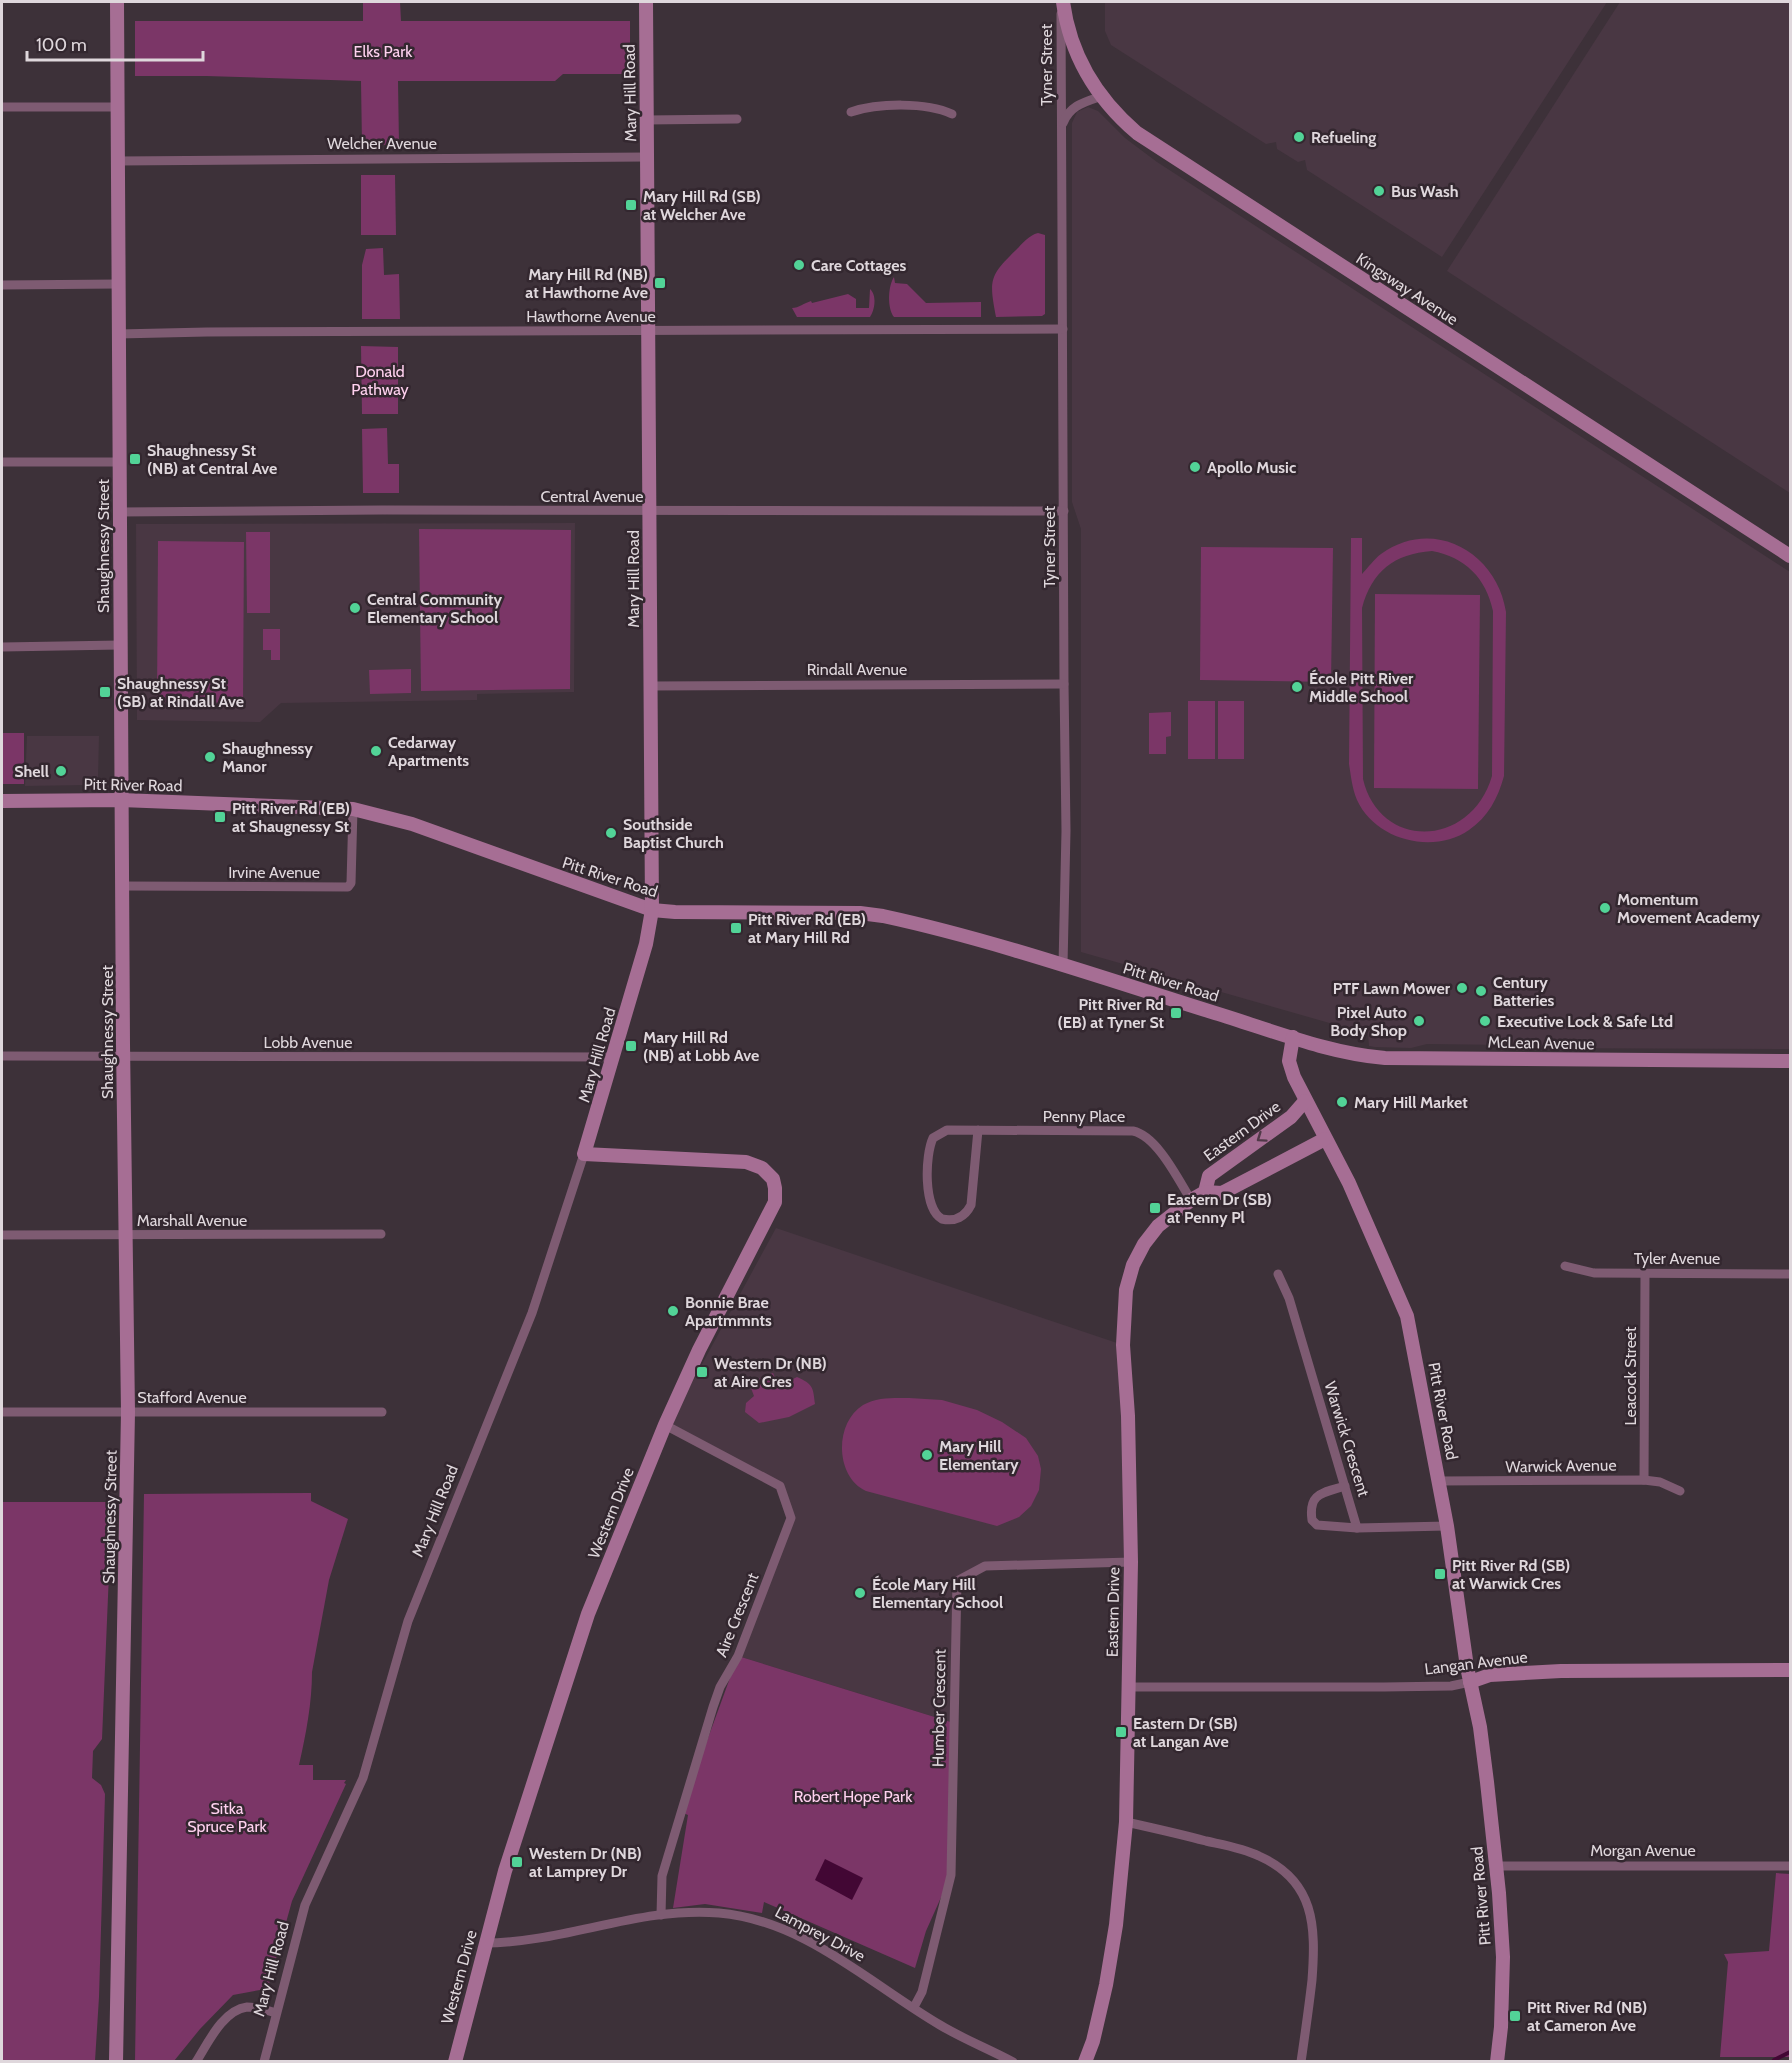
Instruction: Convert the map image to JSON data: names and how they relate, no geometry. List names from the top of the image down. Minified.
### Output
{"streets":{"main road":["Mary Hill Road","Kingsway Avenue","Shaughnessy Street","Pitt River Road","McLean Avenue","Eastern Drive","Western Drive","Langan Avenue"],"street":["Tyner Street","Welcher Avenue","Hawthorne Avenue","Central Avenue","Rindall Avenue","Irvine Avenue","Lobb Avenue","Penny Place","Marshall Avenue","Tyler Avenue","Leacock Street","Stafford Avenue","Warwick Crescent","Warwick Avenue","Aire Crescent","Humber Crescent","Morgan Avenue","Lamprey Drive"]},"crossings":[["Tyner Street","Kingsway Avenue"],["Tyner Street","Hawthorne Avenue"],["Tyner Street","Central Avenue"],["Tyner Street","Rindall Avenue"],["Tyner Street","Pitt River Road"],["Mary Hill Road","Welcher Avenue"],["Mary Hill Road","Hawthorne Avenue"],["Mary Hill Road","Central Avenue"],["Mary Hill Road","Rindall Avenue"],["Mary Hill Road","Pitt River Road"],["Mary Hill Road","Lobb Avenue"],["Mary Hill Road","Western Drive"],["Welcher Avenue","Shaughnessy Street"],["Hawthorne Avenue","Shaughnessy Street"],["Central Avenue","Shaughnessy Street"],["Shaughnessy Street","Pitt River Road"],["Shaughnessy Street","Irvine Avenue"],["Shaughnessy Street","Lobb Avenue"],["Shaughnessy Street","Marshall Avenue"],["Shaughnessy Street","Stafford Avenue"],["Pitt River Road","Irvine Avenue"],["Pitt River Road","McLean Avenue"],["Pitt River Road","Eastern Drive"],["Pitt River Road","Warwick Avenue"],["Pitt River Road","Langan Avenue"],["Pitt River Road","Morgan Avenue"],["Penny Place","Eastern Drive"],["Eastern Drive","Langan Avenue"],["Eastern Drive","Humber Crescent"],["Tyler Avenue","Leacock Street"],["Leacock Street","Warwick Avenue"],["Western Drive","Aire Crescent"],["Western Drive","Lamprey Drive"],["Aire Crescent","Lamprey Drive"],["Humber Crescent","Lamprey Drive"]],"parks":["Elks Park","Donald Pathway","Robert Hope Park","Sitka Spruce Park"],"places":{"other":["Refueling","Bus Wash","Care Cottages","Apollo Music","Central Community Elementary School","École Pitt River Middle School","Cedarway Apartments","Shaughnessy Manor","Shell","Southside Baptist Church","Momentum Movement Academy","PTF Lawn Mower","Century Batteries","Pixel Auto Body Shop","Executive Lock & Safe Ltd","Mary Hill Market","Bonnie Brae Apartmmnts","Mary Hill Elementary","École Mary Hill Elementary School"],"transit":["Mary Hill Rd (SB) at Welcher Ave","Mary Hill Rd (NB) at Hawthorne Ave","Shaughnessy St (NB) at Central Ave","Shaughnessy St (SB) at Rindall Ave","Pitt River Rd (EB) at Shaugnessy St","Pitt River Rd (EB) at Mary Hill Rd","Pitt River Rd (EB) at Tyner St","Mary Hill Rd (NB) at Lobb Ave","Eastern Dr (SB) at Penny Pl","Western Dr (NB) at Aire Cres","Pitt River Rd (SB) at Warwick Cres","Eastern Dr (SB) at Langan Ave","Western Dr (NB) at Lamprey Dr","Pitt River Rd (NB) at Cameron Ave"]},"scale_bar":"100 m"}
